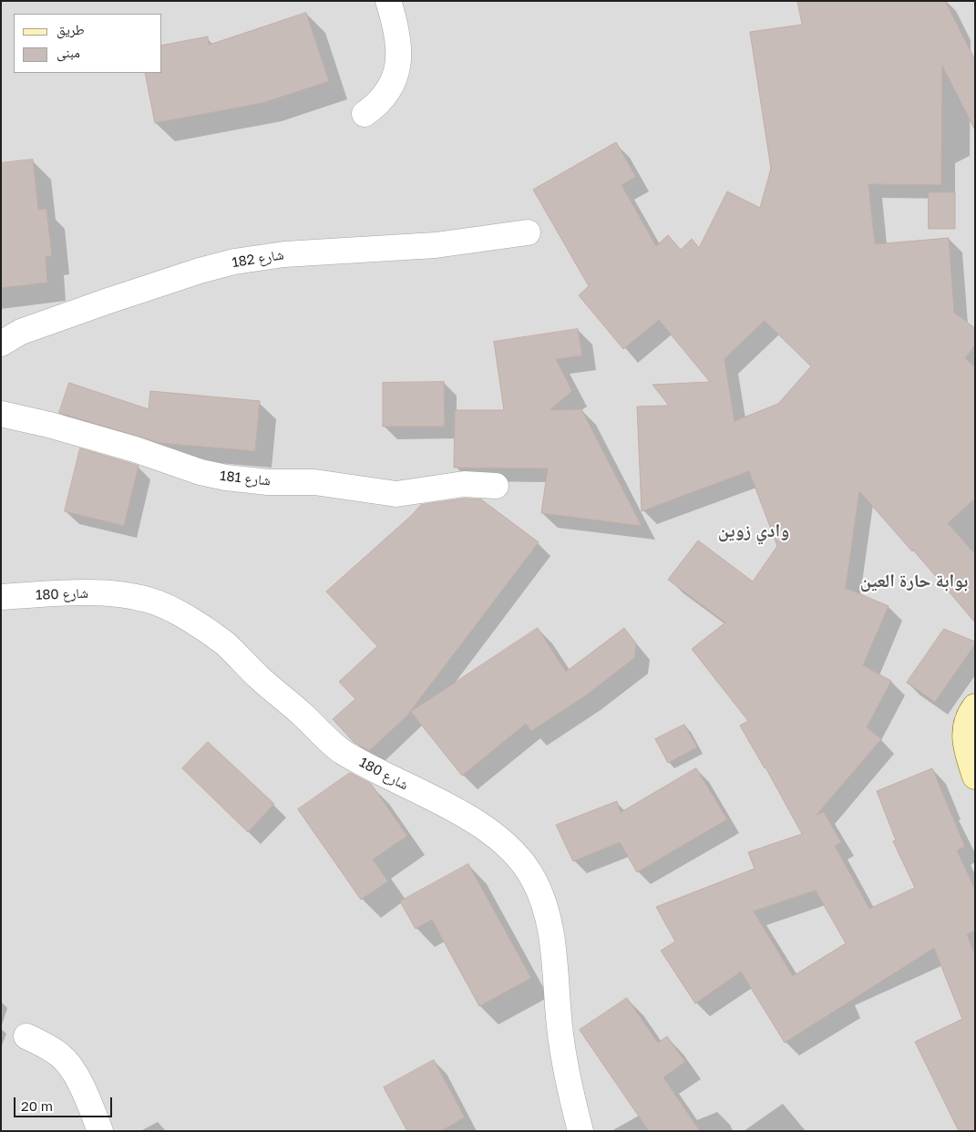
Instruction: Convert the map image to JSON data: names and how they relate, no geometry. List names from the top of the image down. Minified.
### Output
{"streets":{"street":["شارع 182","شارع 181","شارع 180"]},"districts":["وادي زوين","بوابة حارة العين"],"legend":["طريق","مبنى"],"scale_bar":"20 m"}
